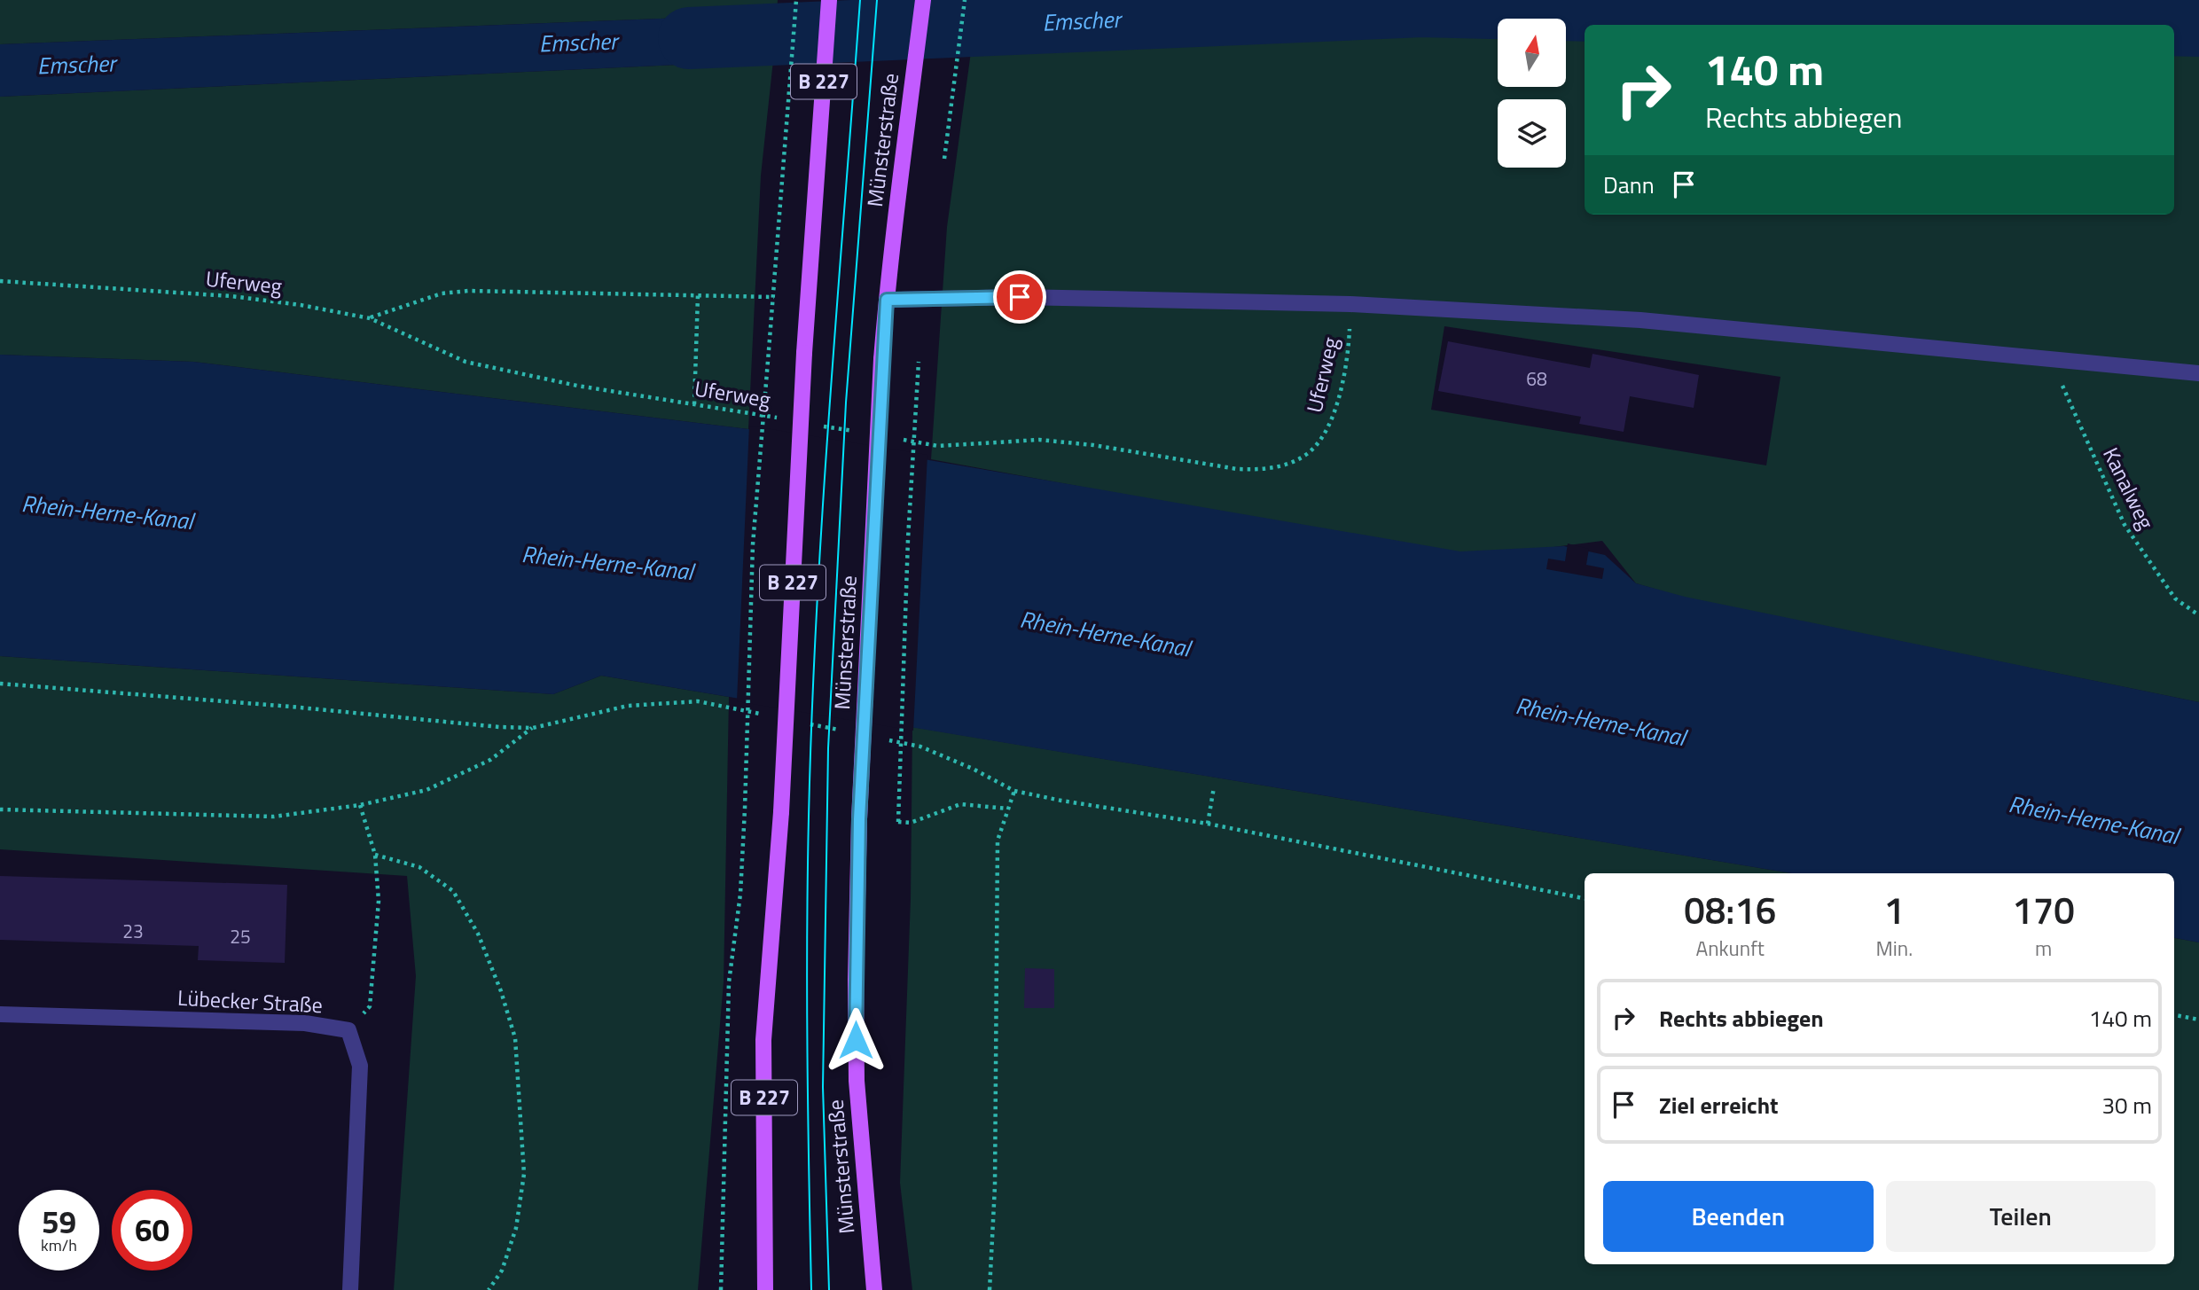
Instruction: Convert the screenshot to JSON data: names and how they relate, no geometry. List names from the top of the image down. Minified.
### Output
{"streets":{"main road":["B 227","Münsterstraße"],"street":["Lübecker Straße"],"path":["Uferweg","Kanalweg"]},"water":["Emscher","Rhein-Herne-Kanal"],"house_numbers":["68","23","25"],"north":"top","page":{"turn":["140 m","Rechts abbiegen"],"then":"Dann","eta":["08:16","Ankunft","1","Min.","170","m"],"list":[{"name":"Rechts abbiegen","value":"140 m"},{"name":"Ziel erreicht","value":"30 m"}],"buttons":["Beenden","Teilen"],"speed":"59 km/h","limit":"60"}}
